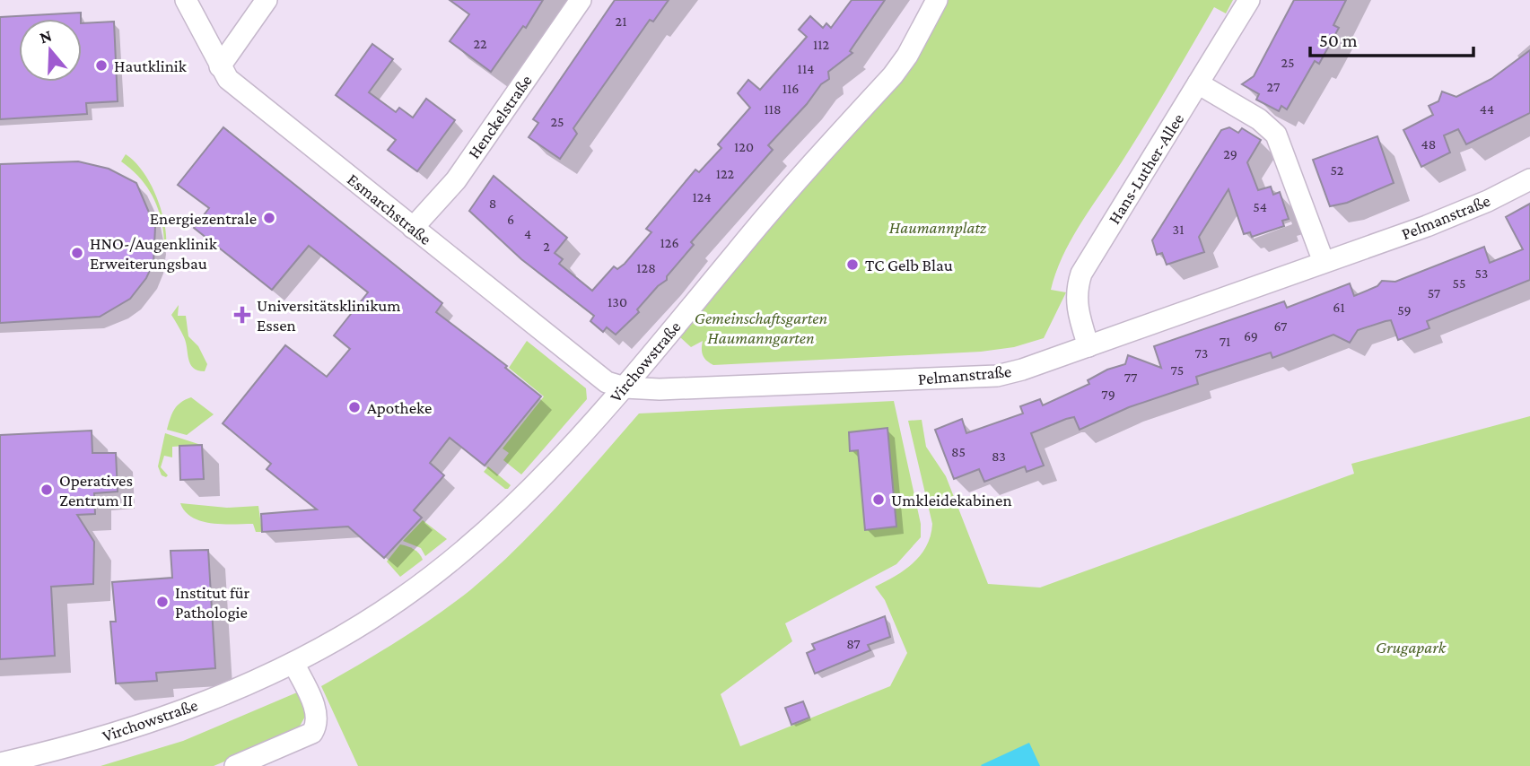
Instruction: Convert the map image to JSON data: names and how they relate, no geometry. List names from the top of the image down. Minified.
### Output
{"streets":{"street":["Henckelstraße","Hans-Luther-Allee","Esmarchstraße","Pelmanstraße","Virchowstraße"]},"crossings":[["Henckelstraße","Esmarchstraße"],["Hans-Luther-Allee","Pelmanstraße"],["Esmarchstraße","Pelmanstraße"],["Esmarchstraße","Virchowstraße"],["Pelmanstraße","Virchowstraße"]],"parks":["Haumannplatz","Gemeinschaftsgarten Haumanngarten","Grugapark"],"places":{"other":["Hautklinik","Energiezentrale","HNO-/Augenklinik Erweiterungsbau","TC Gelb Blau","Apotheke","Operatives Zentrum II","Umkleidekabinen","Institut für Pathologie"],"health":["Universitätsklinikum Essen"]},"house_numbers":["21","22","112","25","114","27","116","118","44","25","48","120","29","52","122","124","8","54","6","31","4","126","2","128","53","55","57","130","61","59","67","69","71","73","75","77","79","85","83","87"],"scale_bar":"50 m","north":"top"}
